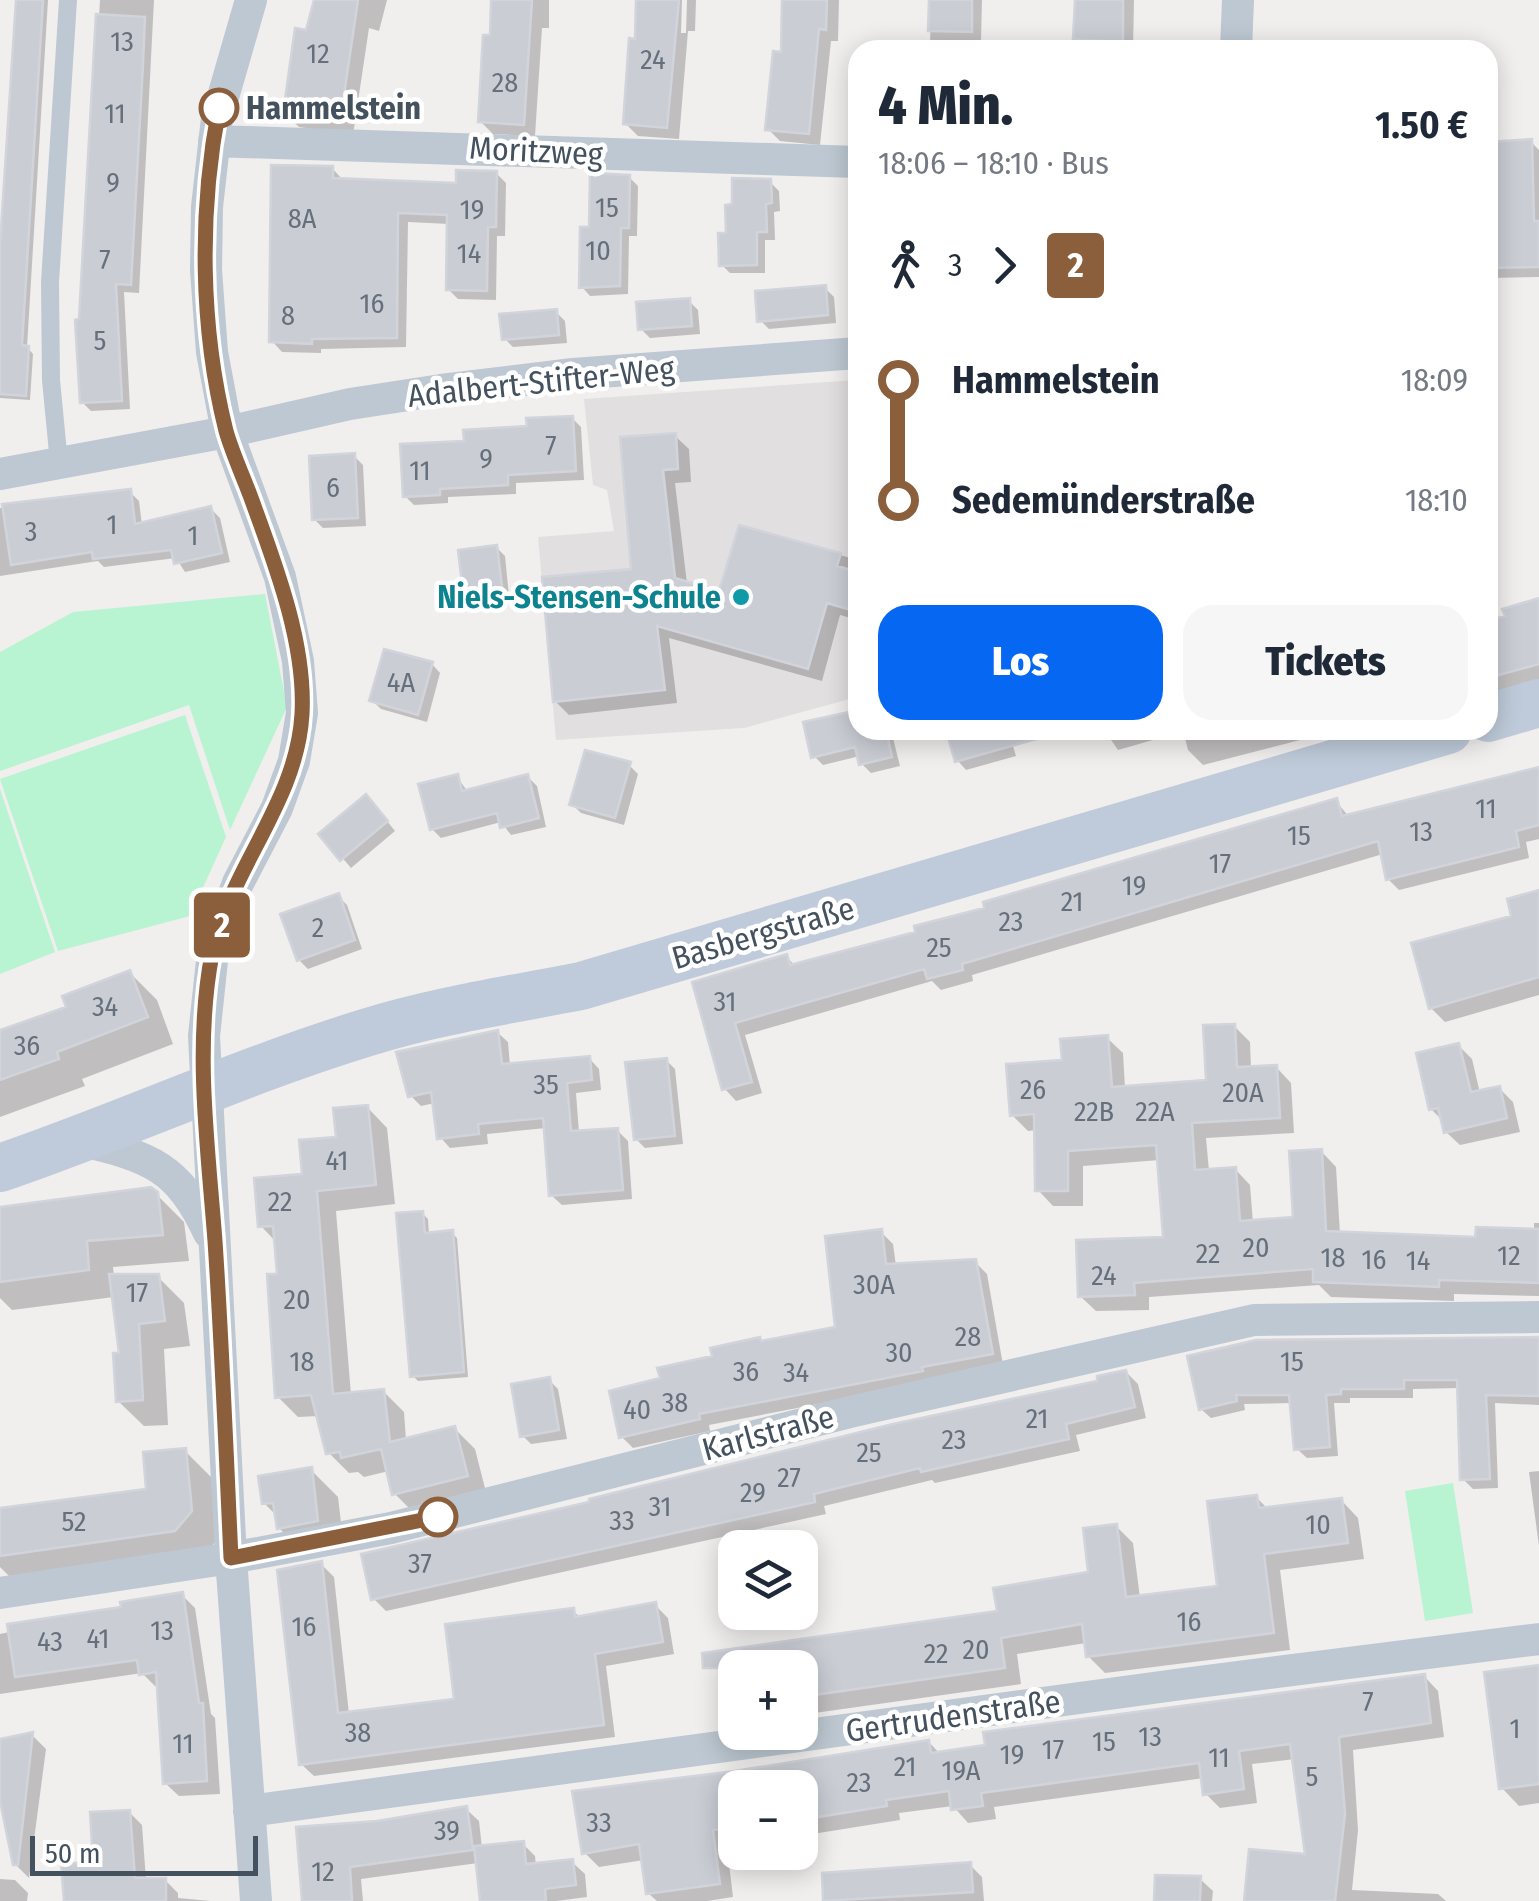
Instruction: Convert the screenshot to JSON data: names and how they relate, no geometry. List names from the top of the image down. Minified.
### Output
{"streets":{"main road":["Basbergstraße"],"street":["Moritzweg","Adalbert-Stifter-Weg","Karlstraße","Gertrudenstraße"]},"places":["Hammelstein","Niels-Stensen-Schule"],"lines":["bus line 2"],"house_numbers":["13","12","24","28","11","9","15","19","8A","10","14","7","16","8","5","7","9","11","6","1","3","1","4A","11","13","15","17","19","21","23","2","25","31","34","36","35","26","20A","22B","22A","41","22","20","22","12","18","16","14","24","30A","17","20","28","30","18","15","36","34","38","40","21","23","25","27","29","31","33","52","10","37","16","16","13","41","43","20","22","7","1","38","13","15","11","17","19","11","21","19A","5","23","33","39","12"],"scale_bar":"50 m","page":{"on_map":"2","heading":["4 Min.","18:06 – 18:10 · Bus","1.50 €"],"legs":["3","2"],"list":[{"name":"Hammelstein","value":"18:09"},{"name":"Sedemünderstraße","value":"18:10"}],"buttons":["Los","Tickets"],"map_buttons":["+","−"],"scale":"50 m"}}
